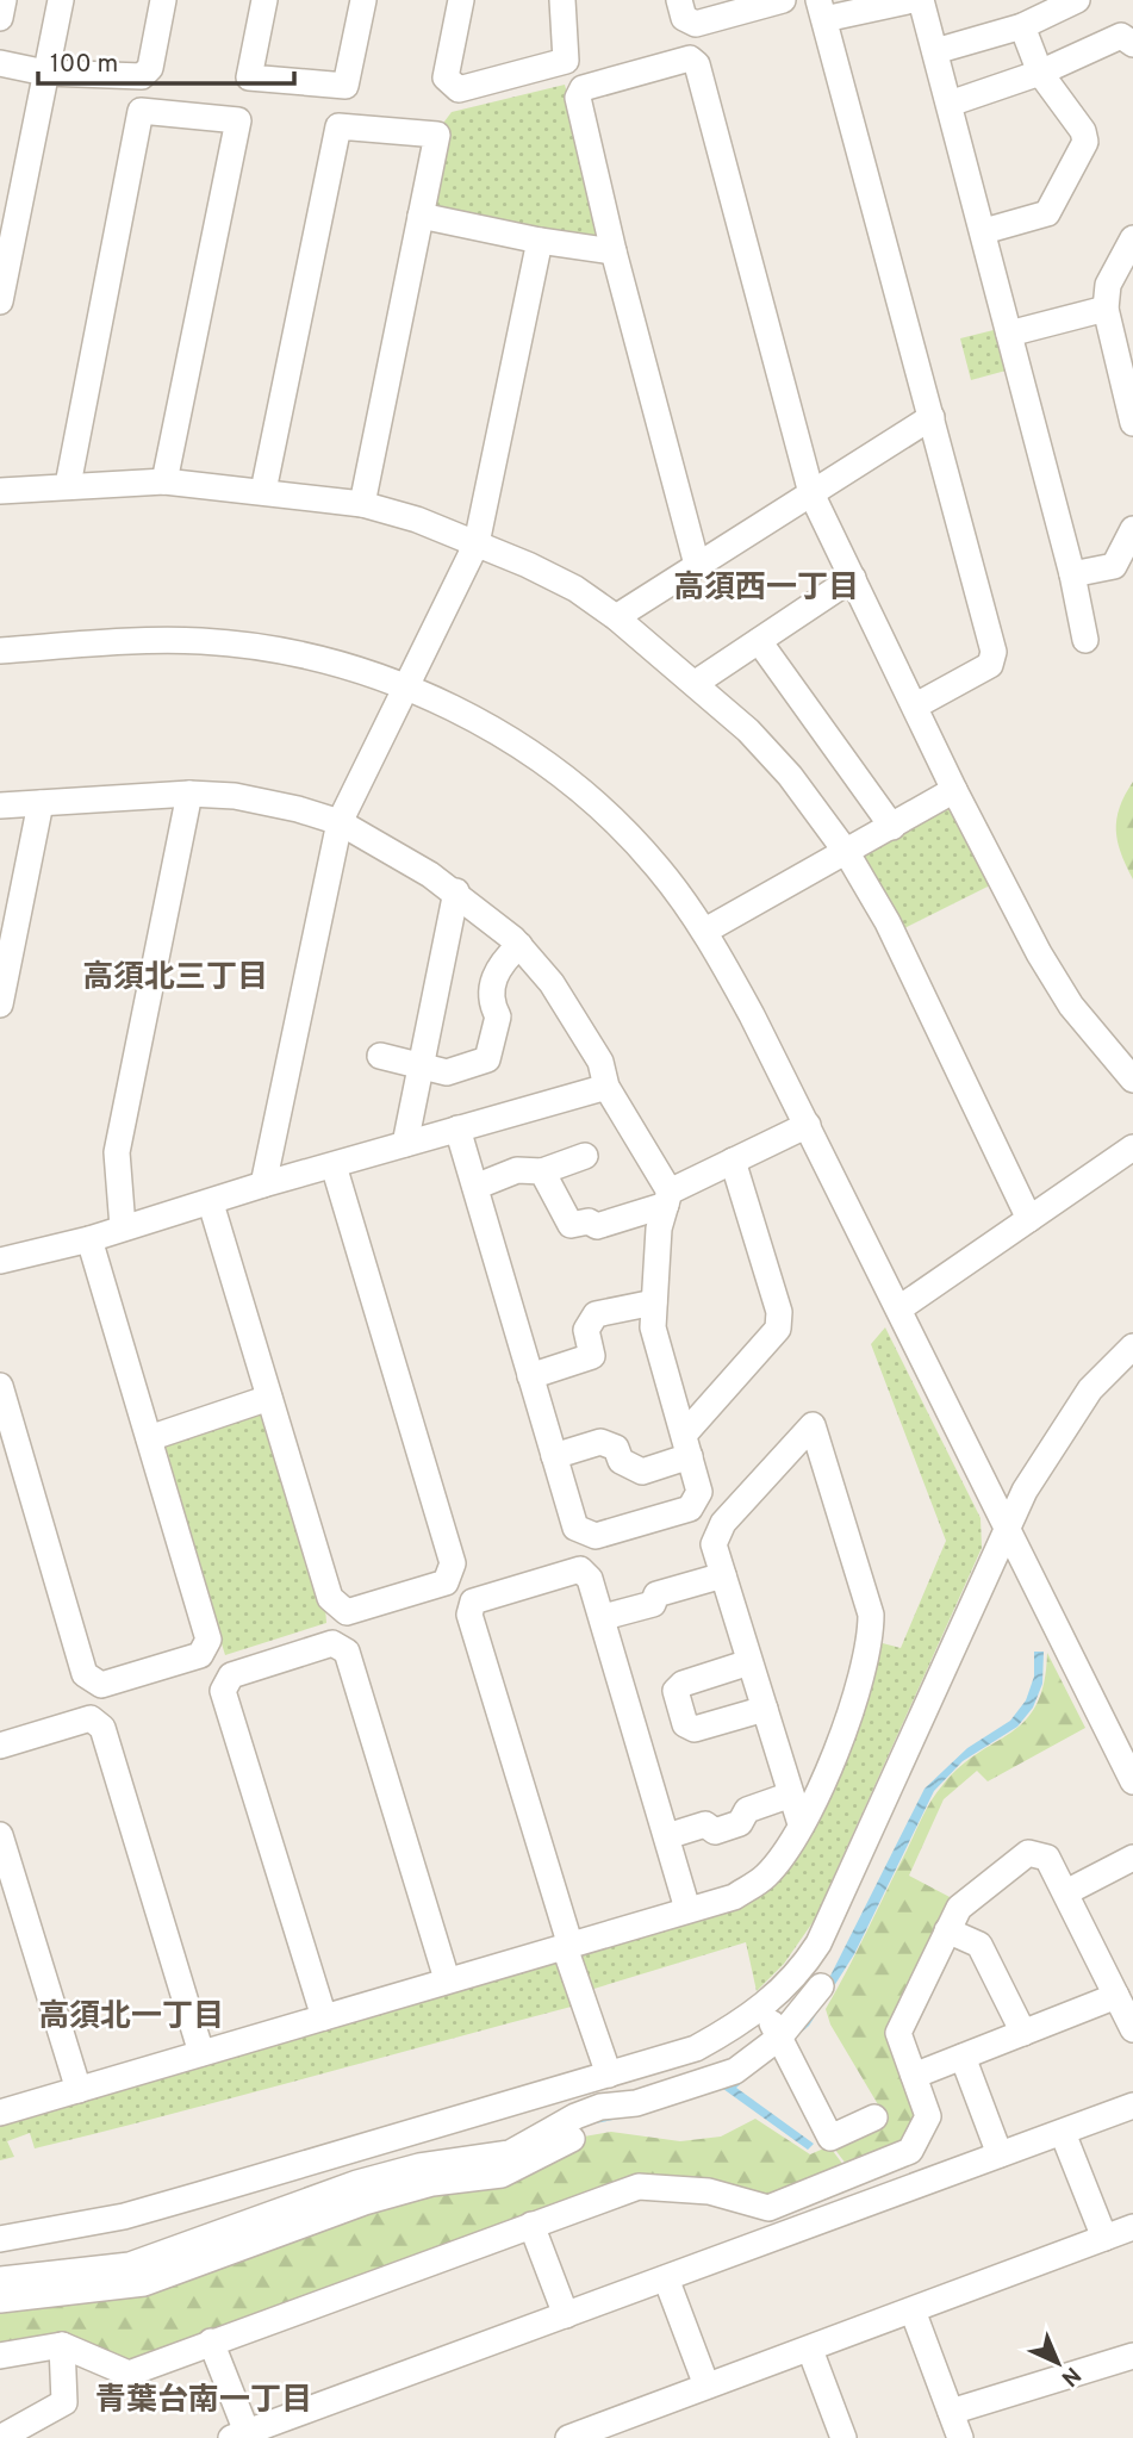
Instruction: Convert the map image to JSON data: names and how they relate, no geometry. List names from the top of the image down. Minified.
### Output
{"districts":["高須西一丁目","高須北三丁目","高須北一丁目","青葉台南一丁目"],"scale_bar":"100 m","north":"bottom right"}
